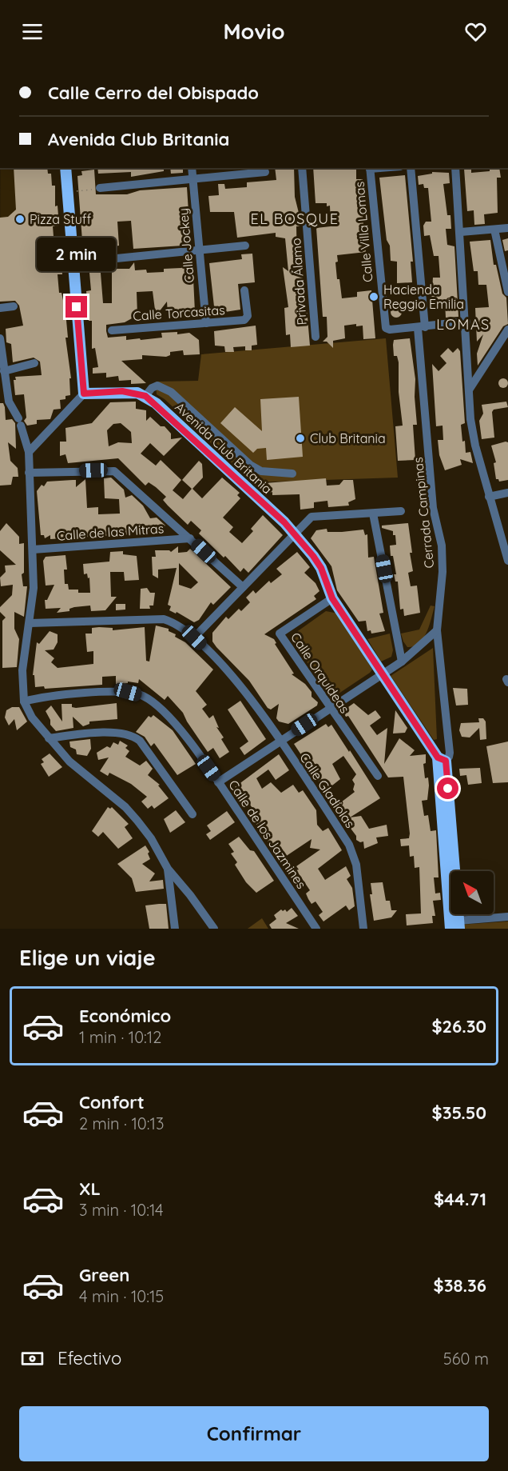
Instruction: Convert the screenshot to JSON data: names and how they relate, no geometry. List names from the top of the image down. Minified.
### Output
{"streets":{"main road":["Avenida Club Britania"],"street":["Calle Villa Lomas","Calle Jockey","Privada Álamo","Calle Torcasitas","Cerrada Campinas","Calle de las Mitras","Calle Orquídeas","Calle Gladiolas","Calle de los Jazmines"]},"crossings":[["Calle Villa Lomas","Cerrada Campinas"],["Calle Jockey","Calle Torcasitas"],["Avenida Club Britania","Cerrada Campinas"],["Avenida Club Britania","Calle Orquídeas"]],"districts":["EL BOSQUE","LOMAS"],"places":["Pizza Stuff","Hacienda Reggio Emilia","Club Britania"],"north":"top left","page":{"header":"Movio","banner":["Calle Cerro del Obispado","Avenida Club Britania"],"bubble":"2 min","heading":"Elige un viaje","list":[{"name":"Económico","note":"1 min · 10:12","value":"$26.30"},{"name":"Confort","note":"2 min · 10:13","value":"$35.50"},{"name":"XL","note":"3 min · 10:14","value":"$44.71"},{"name":"Green","note":"4 min · 10:15","value":"$38.36"}],"pay":["Efectivo","560 m"],"buttons":"Confirmar"}}
